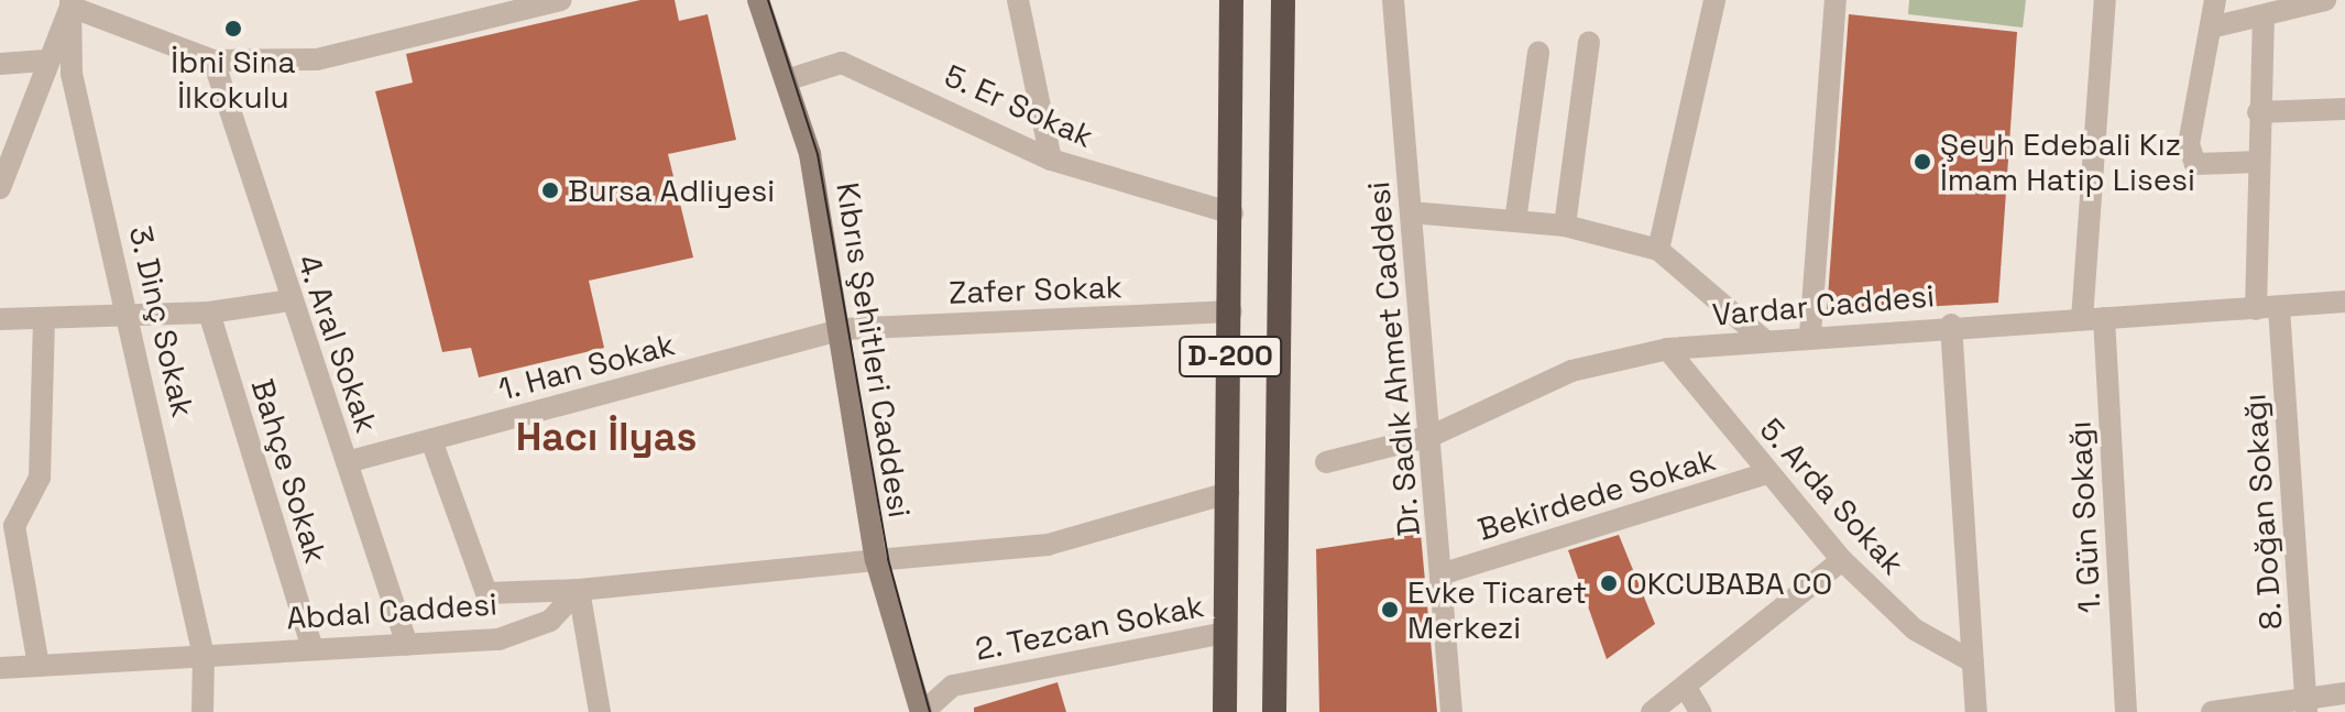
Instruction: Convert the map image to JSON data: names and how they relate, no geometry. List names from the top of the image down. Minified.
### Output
{"streets":{"highway":["D-200"],"main road":["Kıbrıs Şehitleri Caddesi"],"street":["5. Er Sokak","Zafer Sokak","Vardar Caddesi","3. Dinç Sokak","4. Aral Sokak","Dr. Sadık Ahmet Caddesi","1. Han Sokak","Bahçe Sokak","Bekirdede Sokak","5. Arda Sokak","8. Doğan Sokağı","1. Gün Sokağı","Abdal Caddesi","2. Tezcan Sokak"]},"crossings":[["5. Er Sokak","Kıbrıs Şehitleri Caddesi"],["5. Er Sokak","D-200"],["Zafer Sokak","Kıbrıs Şehitleri Caddesi"],["Zafer Sokak","D-200"],["Zafer Sokak","1. Han Sokak"],["Vardar Caddesi","Dr. Sadık Ahmet Caddesi"],["Vardar Caddesi","5. Arda Sokak"],["Vardar Caddesi","8. Doğan Sokağı"],["Vardar Caddesi","1. Gün Sokağı"],["3. Dinç Sokak","Abdal Caddesi"],["4. Aral Sokak","1. Han Sokak"],["4. Aral Sokak","Abdal Caddesi"],["Kıbrıs Şehitleri Caddesi","1. Han Sokak"],["Kıbrıs Şehitleri Caddesi","2. Tezcan Sokak"],["D-200","2. Tezcan Sokak"],["Dr. Sadık Ahmet Caddesi","Bekirdede Sokak"],["Bahçe Sokak","Abdal Caddesi"],["Bekirdede Sokak","5. Arda Sokak"]],"districts":["Hacı İlyas"],"places":["İbni Sina İlkokulu","Şeyh Edebali Kız İmam Hatip Lisesi","Bursa Adliyesi","OKCUBABA CO","Evke Ticaret Merkezi"]}
